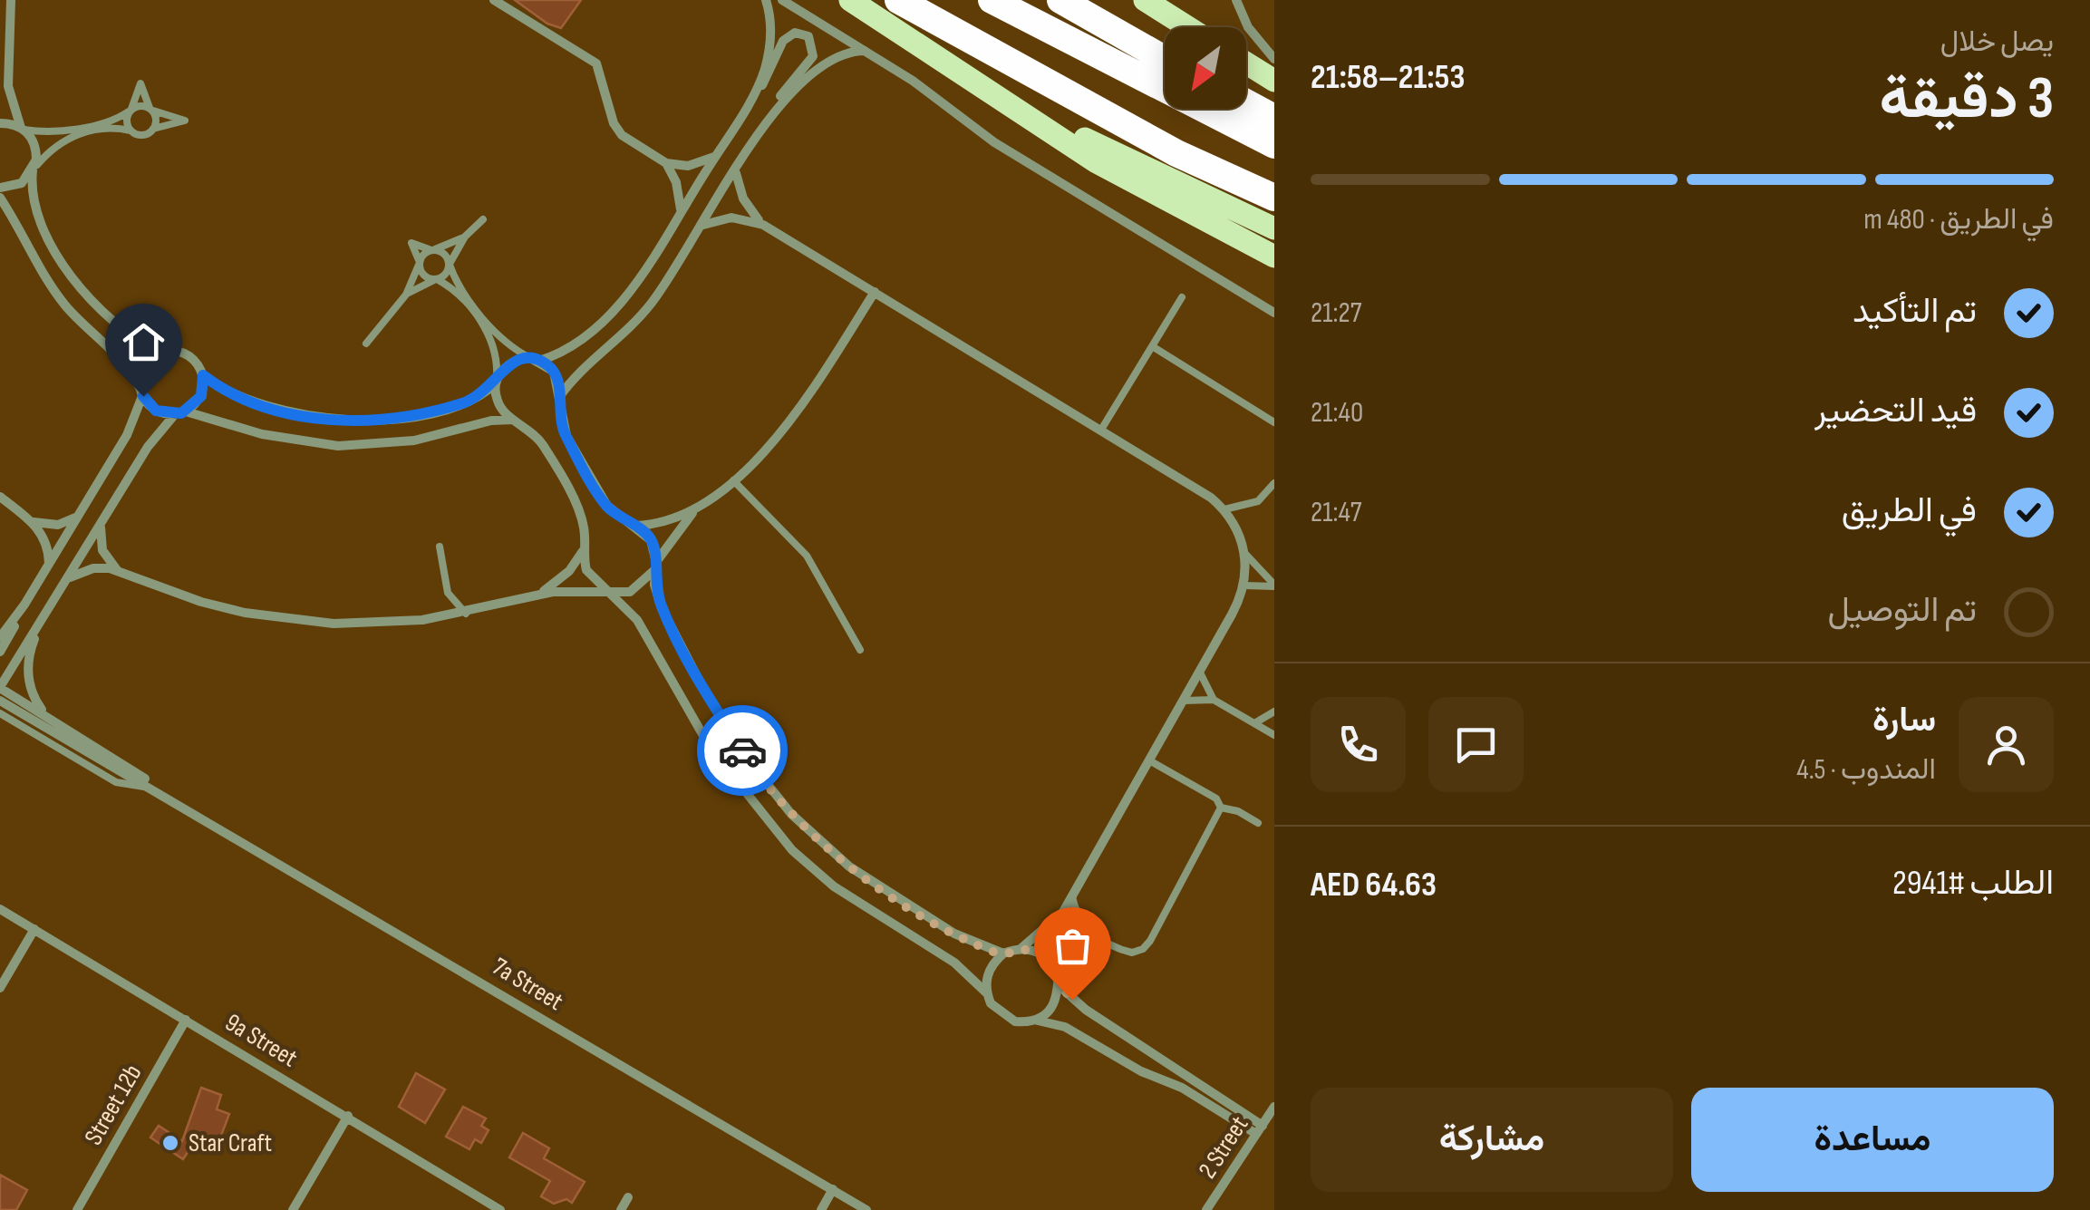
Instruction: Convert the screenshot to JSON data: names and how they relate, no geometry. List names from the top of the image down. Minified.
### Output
{"streets":{"street":["7a Street","9a Street","Street 12b","2 Street"]},"crossings":[["9a Street","Street 12b"]],"places":["Star Craft"],"north":"bottom left","page":{"heading":["3 دقيقة","يصل خلال","21:53–21:58"],"panel":["سارة","المندوب · 4.5","الطلب #2941","AED 64.63"],"bar":"في الطريق · 480 m","list":[["تم التأكيد","21:27"],["قيد التحضير","21:40"],["في الطريق","21:47"],"تم التوصيل"],"buttons":["مساعدة","مشاركة"]}}
